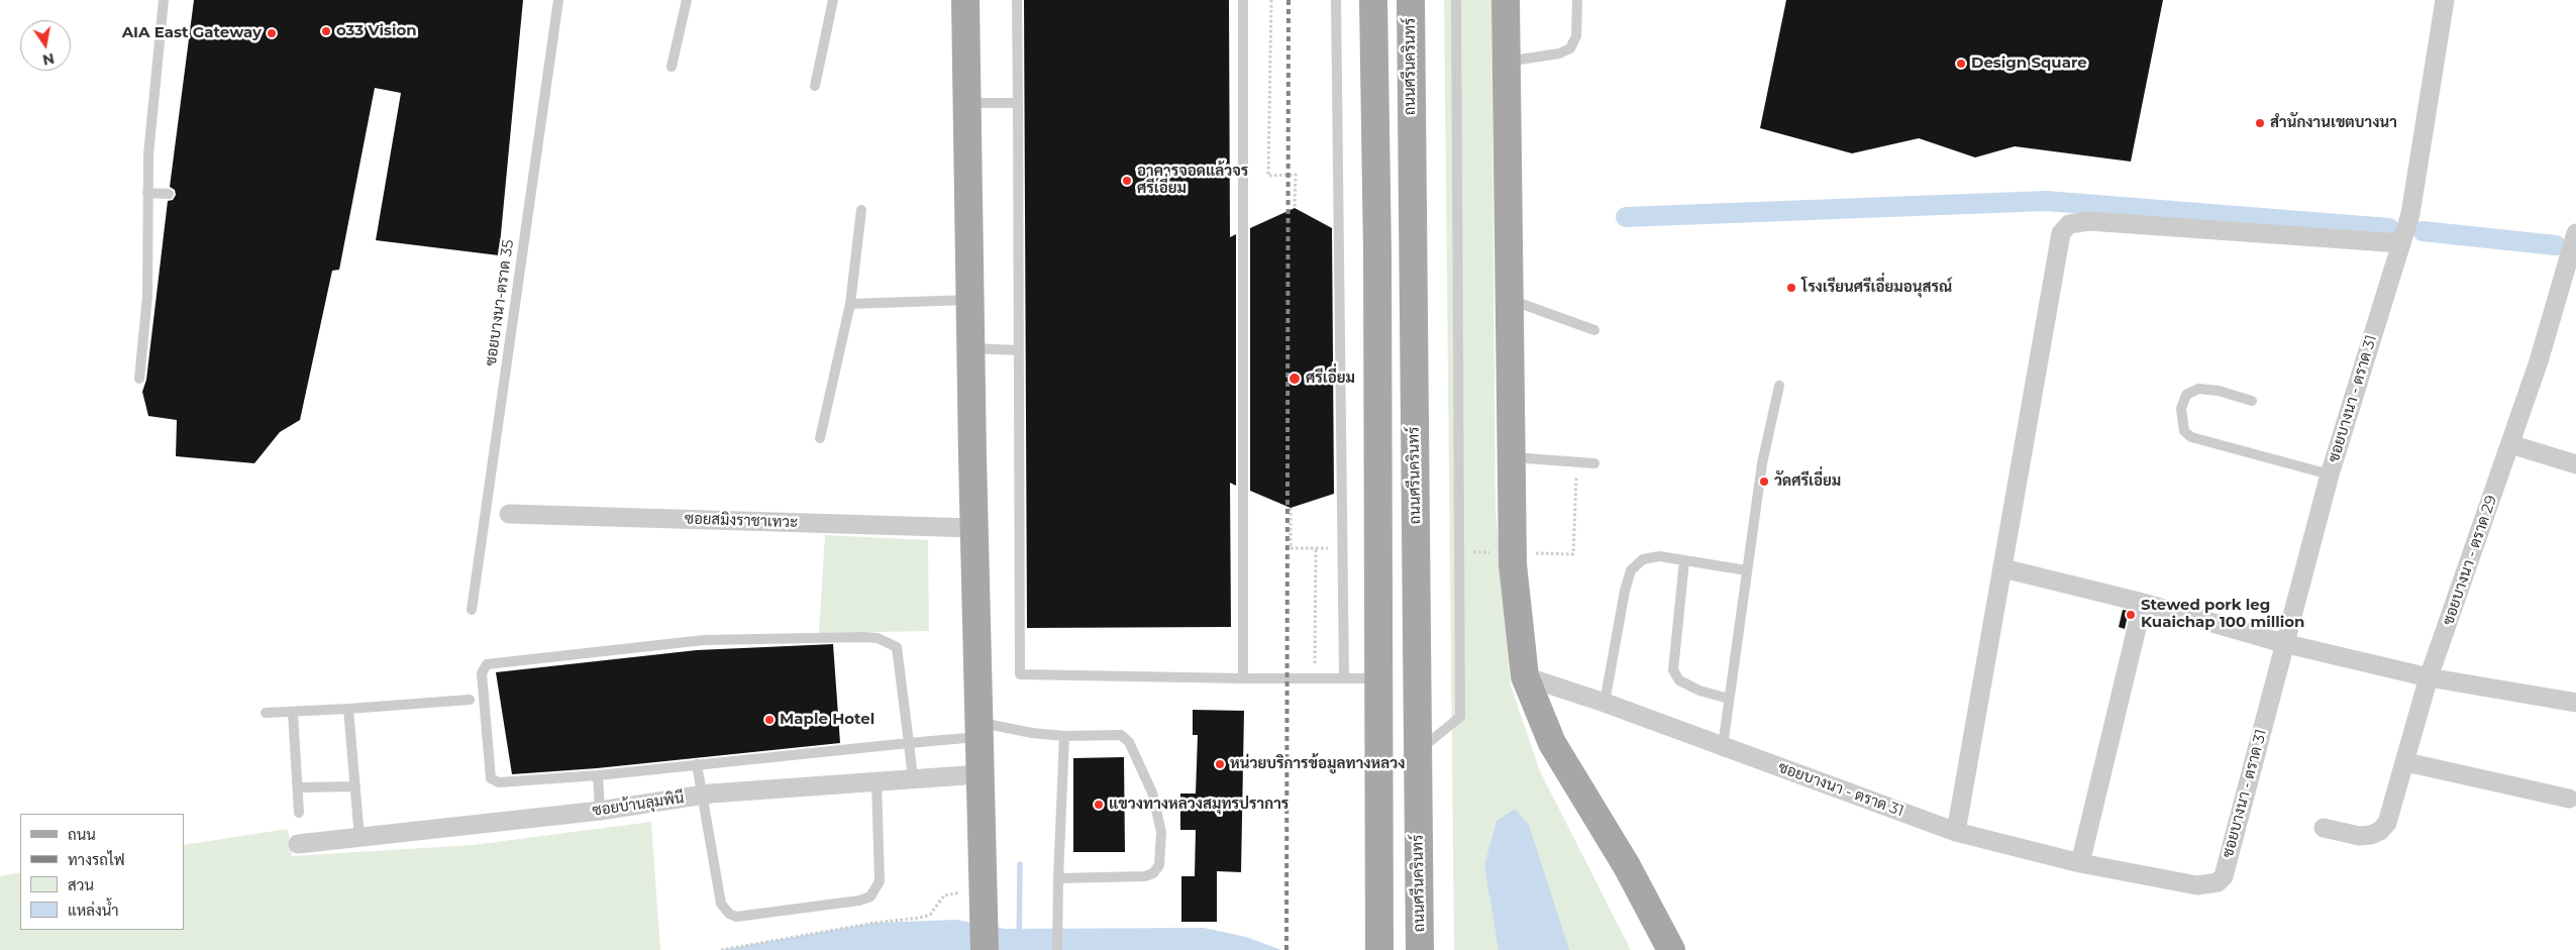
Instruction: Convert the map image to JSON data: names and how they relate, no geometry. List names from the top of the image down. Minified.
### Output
{"streets":{"main road":["ถนนศรีนครินทร์"],"street":["ซอยบางนา - ตราด 31","ซอยสมิงราชาเทวะ","ซอยบางนา - ตราด 29","ซอยบ้านลุมพินี"],"lane":["ซอยบางนา-ตราด 35"]},"places":["o33 Vision","AIA East Gateway","Design Square","สำนักงานเขตบางนา","อาคารจอดแล้วจร ศรีเอี่ยม","โรงเรียนศรีเอี่ยมอนุสรณ์","ศรีเอี่ยม","วัดศรีเอี่ยม","Stewed pork leg Kuaichap 100 million","Maple Hotel","หน่วยบริการข้อมูลทางหลวง","แขวงทางหลวงสมุทรปราการ"],"legend":["ถนน","ทางรถไฟ","สวน","แหล่งน้ำ"],"north":"bottom"}
